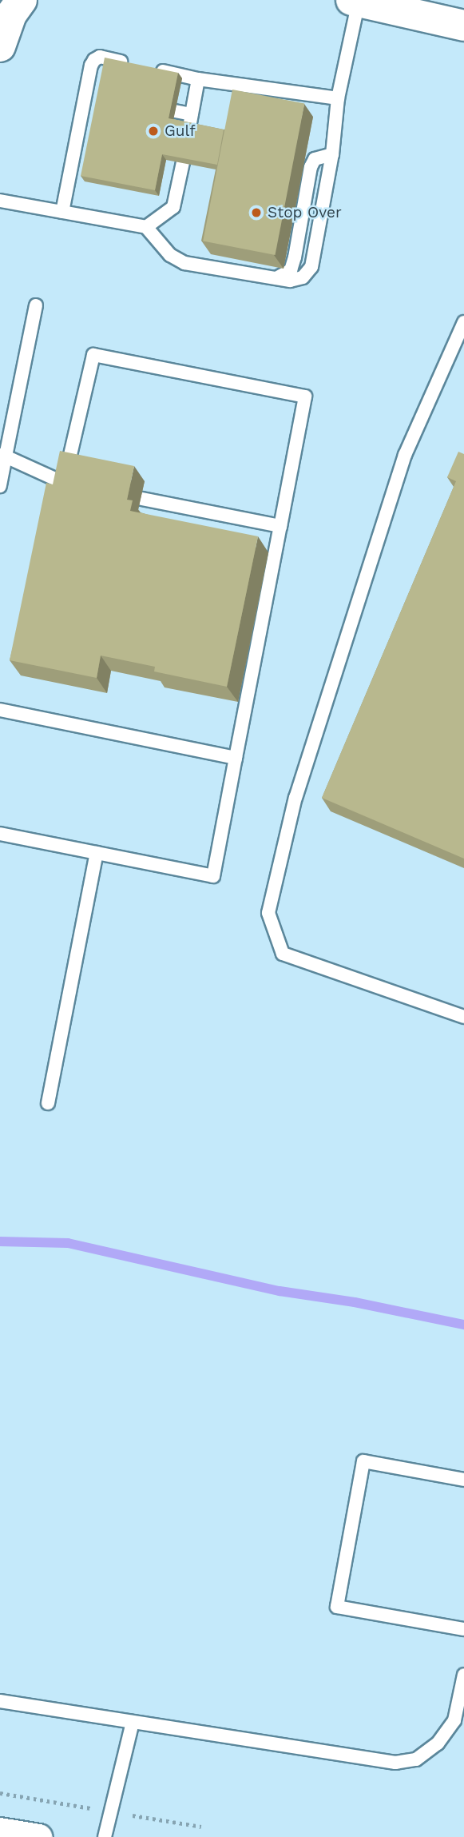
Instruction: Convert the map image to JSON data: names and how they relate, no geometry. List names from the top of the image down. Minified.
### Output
{"places":["Gulf","Stop Over"]}
